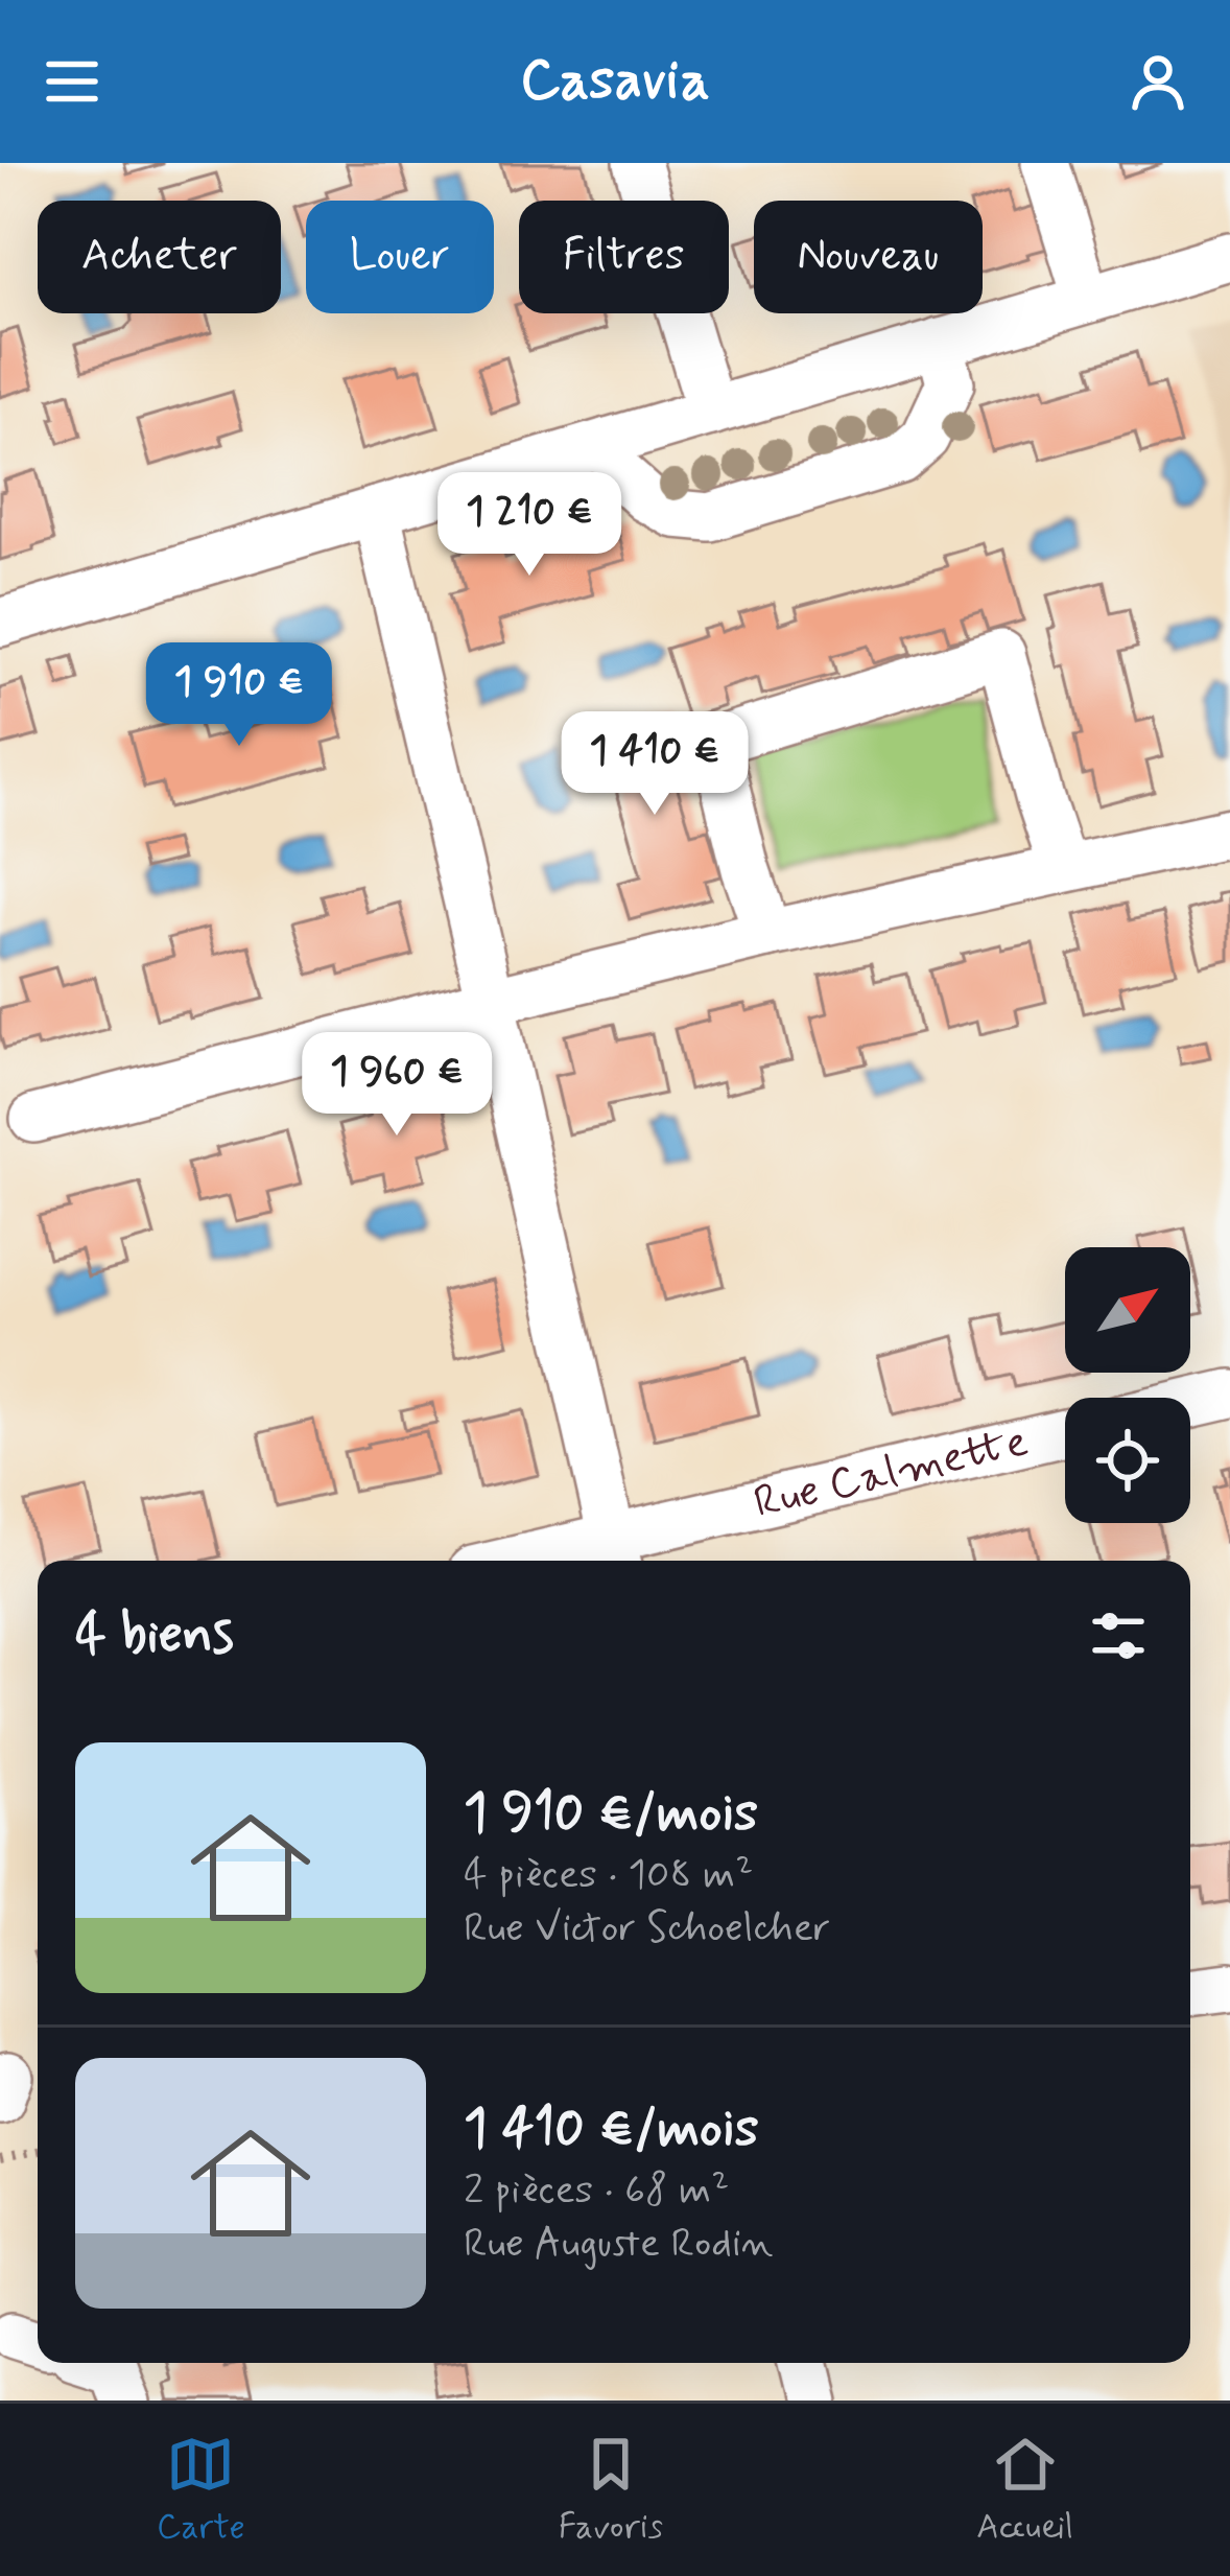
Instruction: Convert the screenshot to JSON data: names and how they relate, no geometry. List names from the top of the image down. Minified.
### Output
{"streets":{"street":["Rue Calmette"]},"north":"top right","page":{"header":"Casavia","chip":["Acheter","Louer","Filtres","Nouveau"],"price":["1 210 €","1 910 €","1 410 €","1 960 €"],"heading":"4 biens","list":[{"name":"1 910 €/mois","note":"4 pièces · 108 m² · Rue Victor Schoelcher"},{"name":"1 410 €/mois","note":"2 pièces · 68 m² · Rue Auguste Rodin"}],"tabs":["Carte","Favoris","Accueil"]}}
